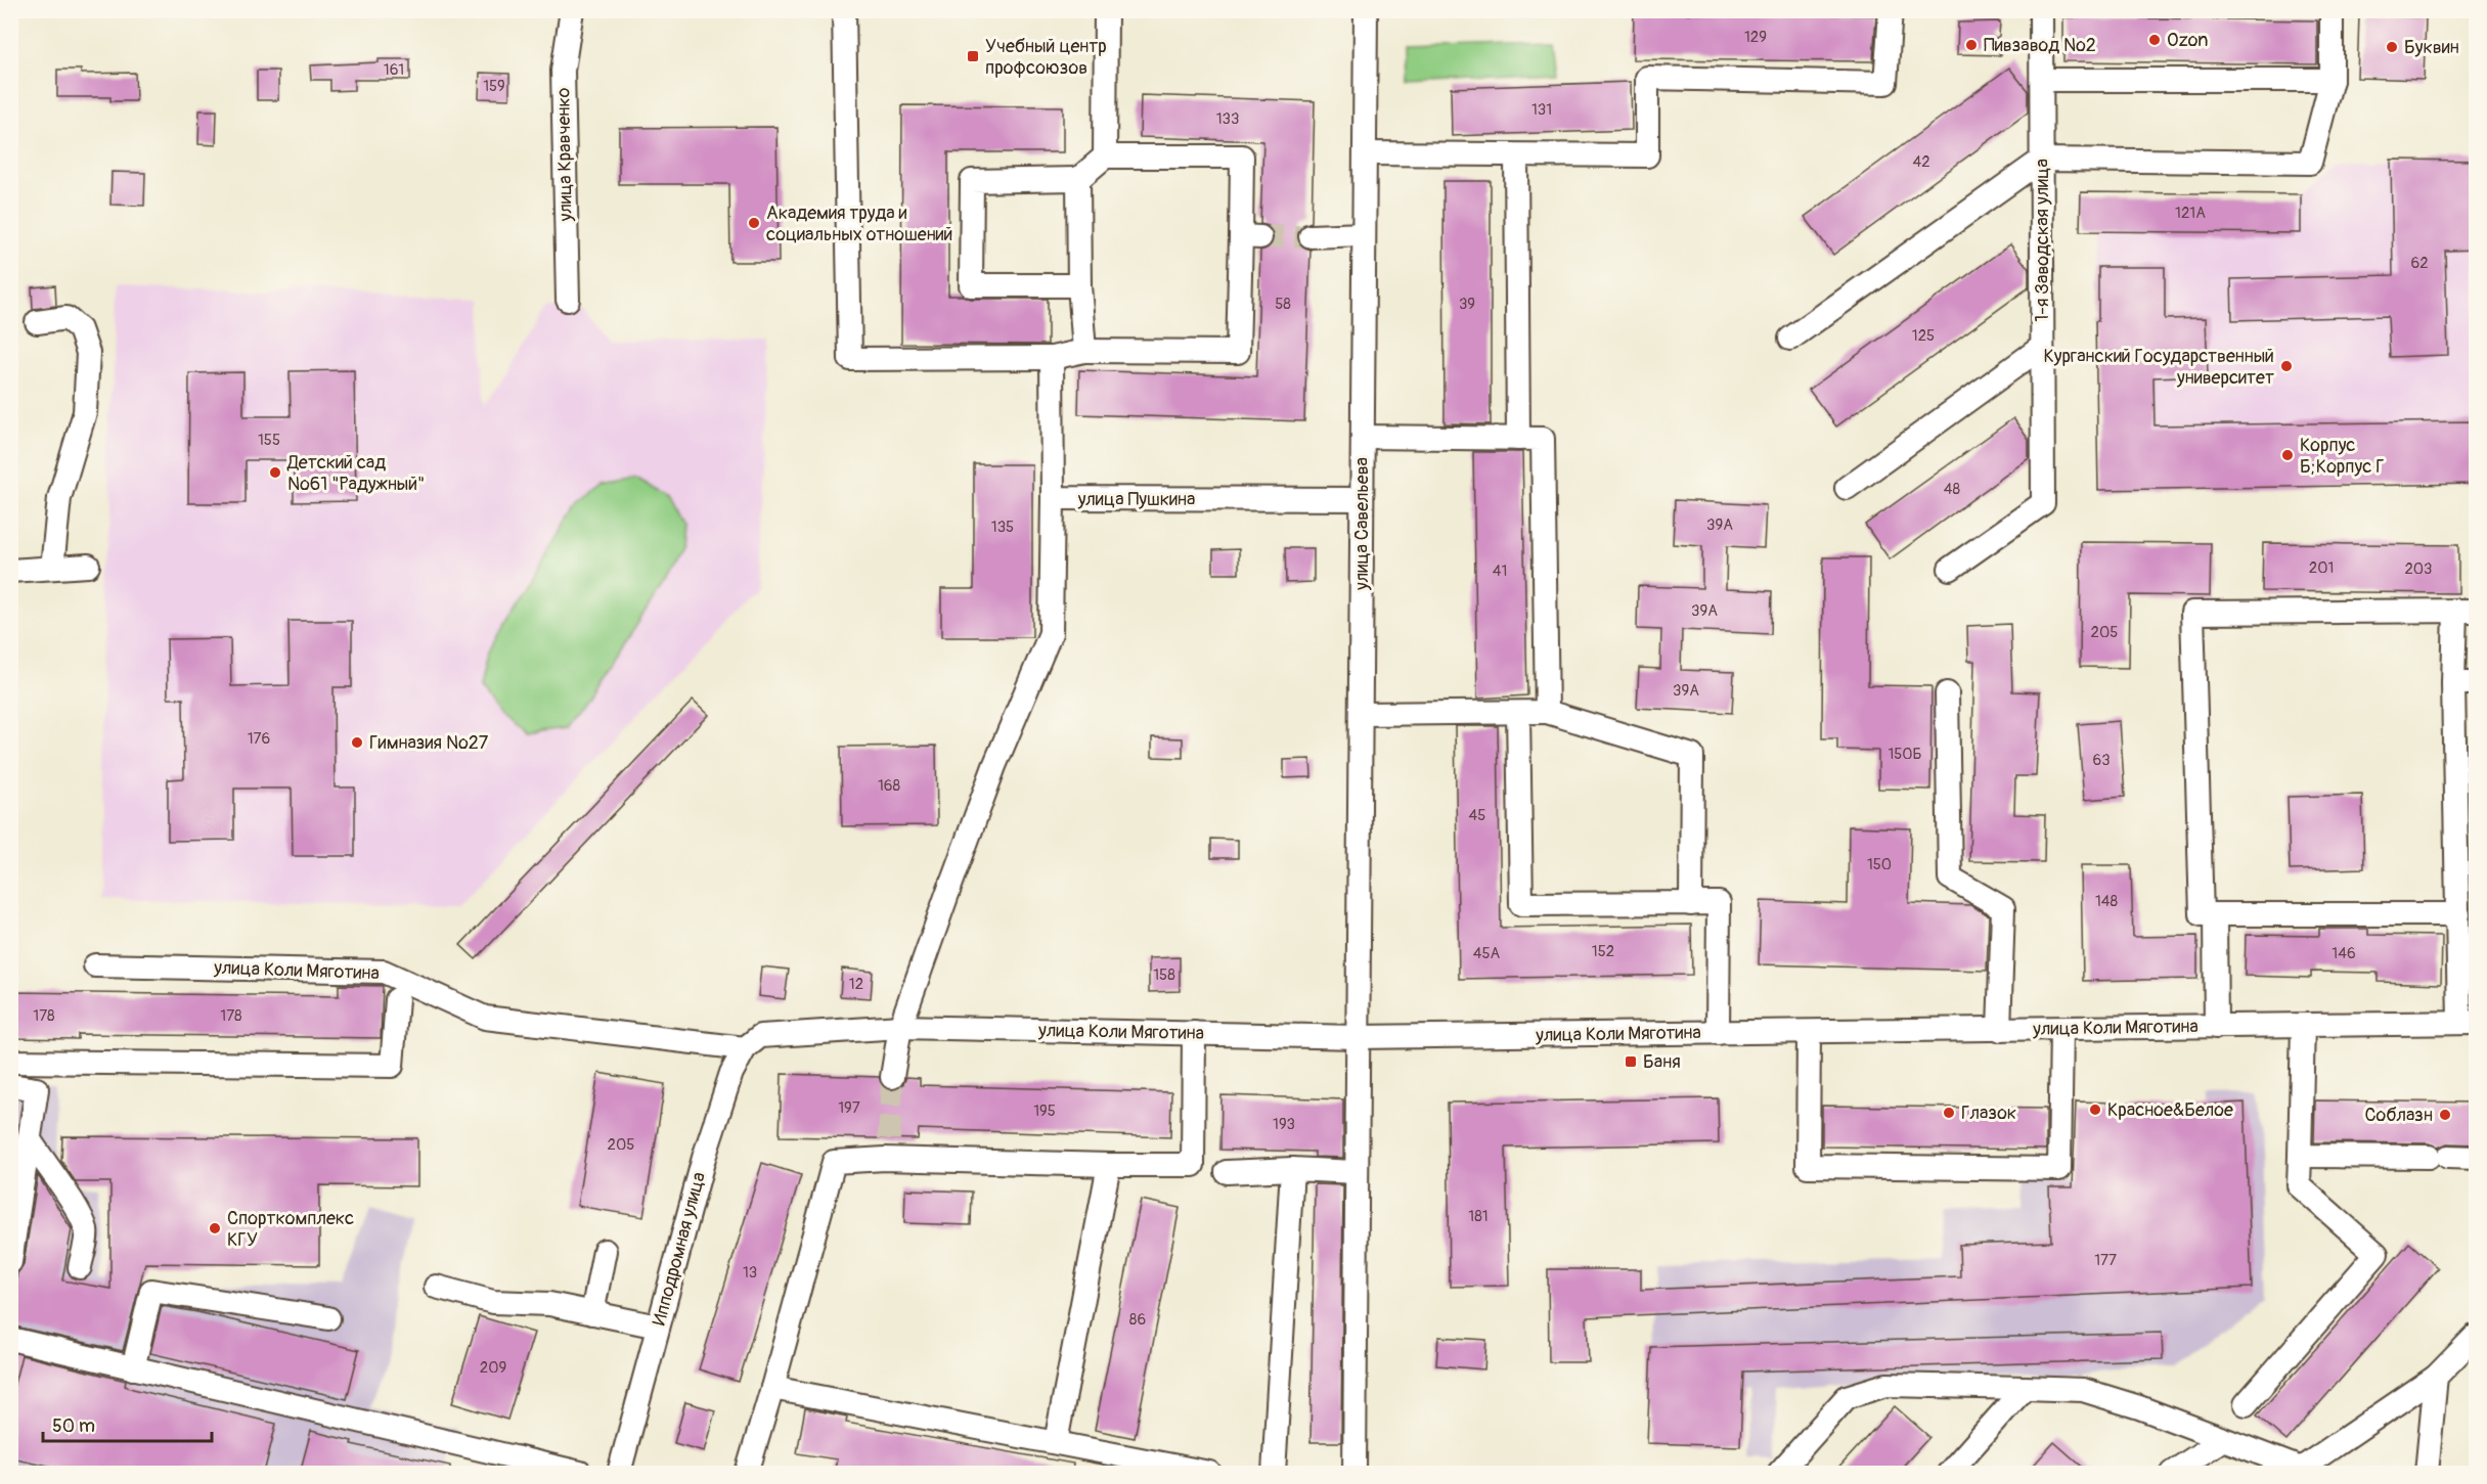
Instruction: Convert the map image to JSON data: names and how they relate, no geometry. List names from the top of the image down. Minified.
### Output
{"streets":{"street":["улица Кравченко","1-я Заводская улица","улица Пушкина","улица Савельева","улица Коли Мяготина","Ипподромная улица"]},"crossings":[["улица Пушкина","улица Савельева"],["улица Савельева","улица Коли Мяготина"],["улица Коли Мяготина","Ипподромная улица"]],"places":{"other":["Ozon","Пивзавод №2","Буквин","Академия труда и социальных отношений","Курганский Государственный университет","Корпус Б;Корпус Г","Детский сад №61 \"Радужный\"","Гимназия №27","Красное&Белое","Глазок","Соблазн","Спорткомплекс КГУ"],"transit":["Учебный центр профсоюзов","Баня"]},"house_numbers":["129","161","159","131","133","42","121А","62","58","39","125","155","48","39А","135","201","203","41","39А","205","39А","176","150Б","63","168","45","150","148","152","45А","146","158","12","178","178","197","195","193","205","181","177","13","86","209"],"scale_bar":"50 m"}
